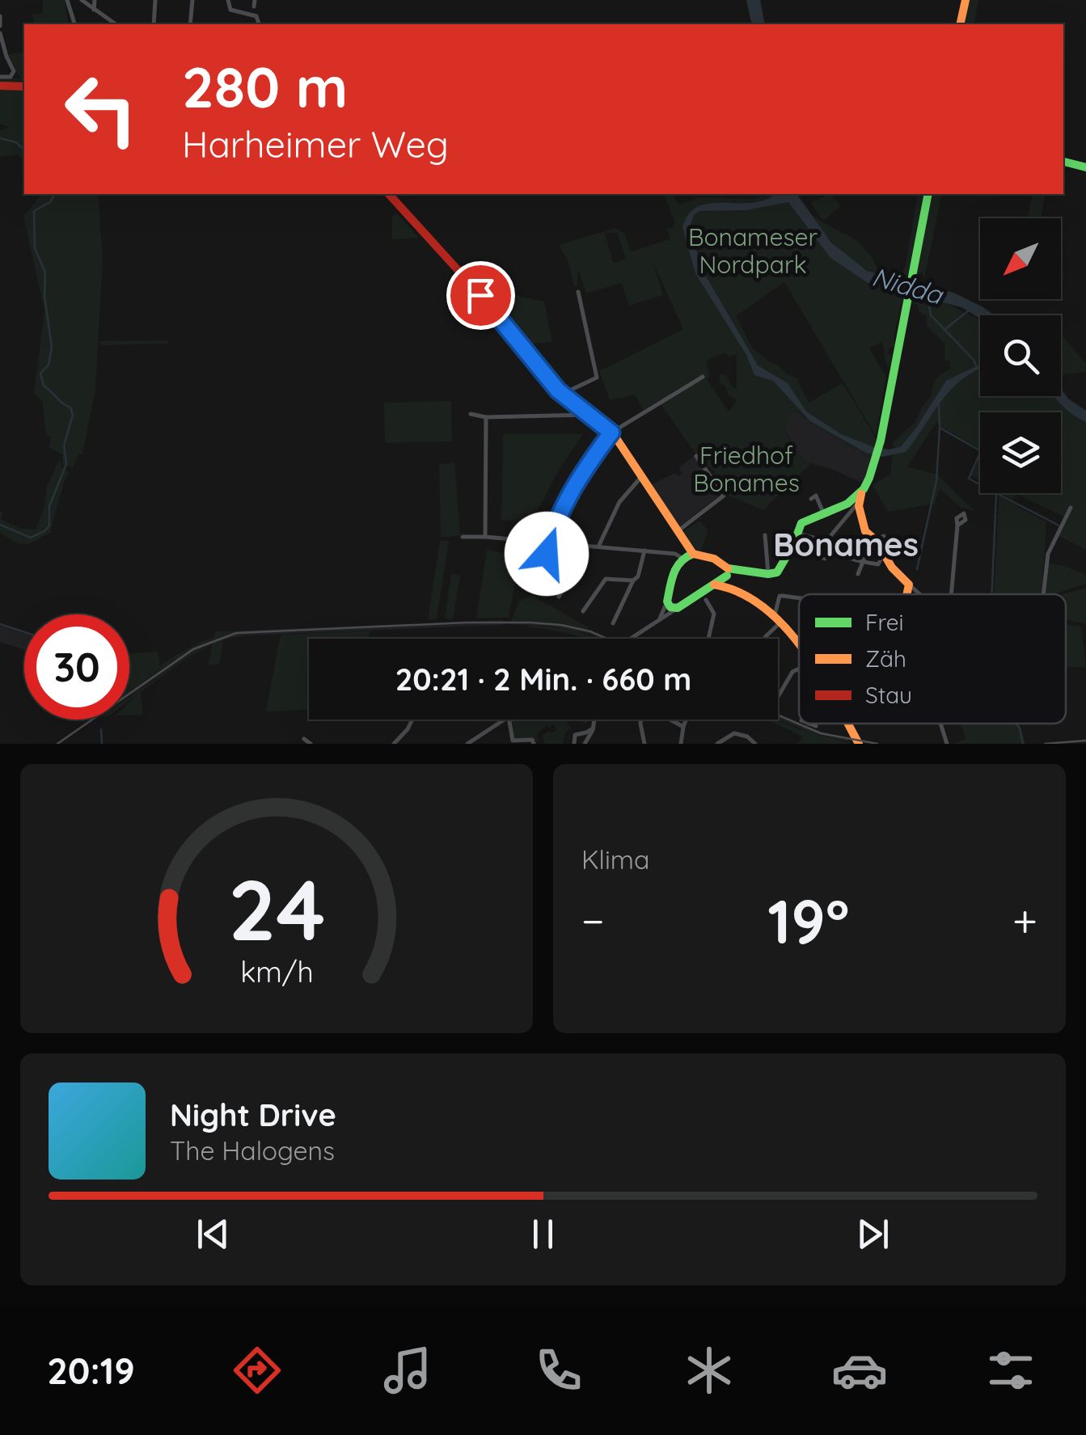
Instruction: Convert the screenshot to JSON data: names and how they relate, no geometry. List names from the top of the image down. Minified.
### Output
{"districts":["Bonames"],"water":["Nidda"],"parks":["Bonameser Nordpark","Friedhof Bonames"],"legend":["Frei","Zäh","Stau"],"north":"bottom left","page":{"turn":["280 m","Harheimer Weg"],"limit":"30","trip":"20:21 · 2 Min. · 660 m","tile":"Klima","heat":["−","19°","+"],"song":["Night Drive","The Halogens"],"tabs":"20:19","gauge":["24","km/h"]}}
